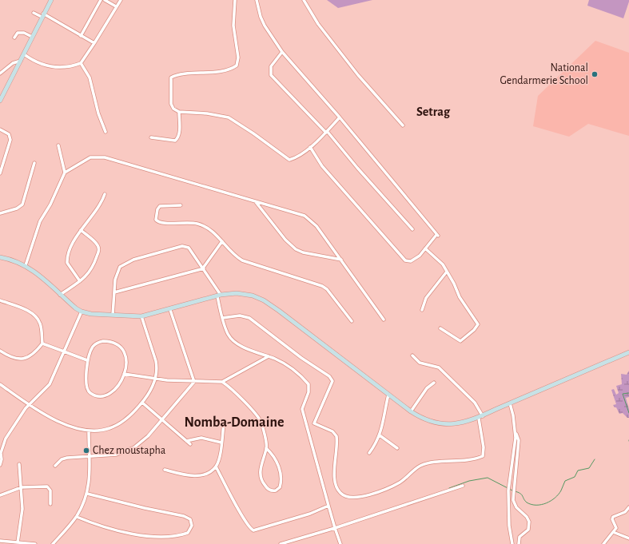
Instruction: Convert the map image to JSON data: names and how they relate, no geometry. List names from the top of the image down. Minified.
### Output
{"districts":["Setrag","Nomba-Domaine"],"places":["National Gendarmerie School","Chez moustapha"]}
